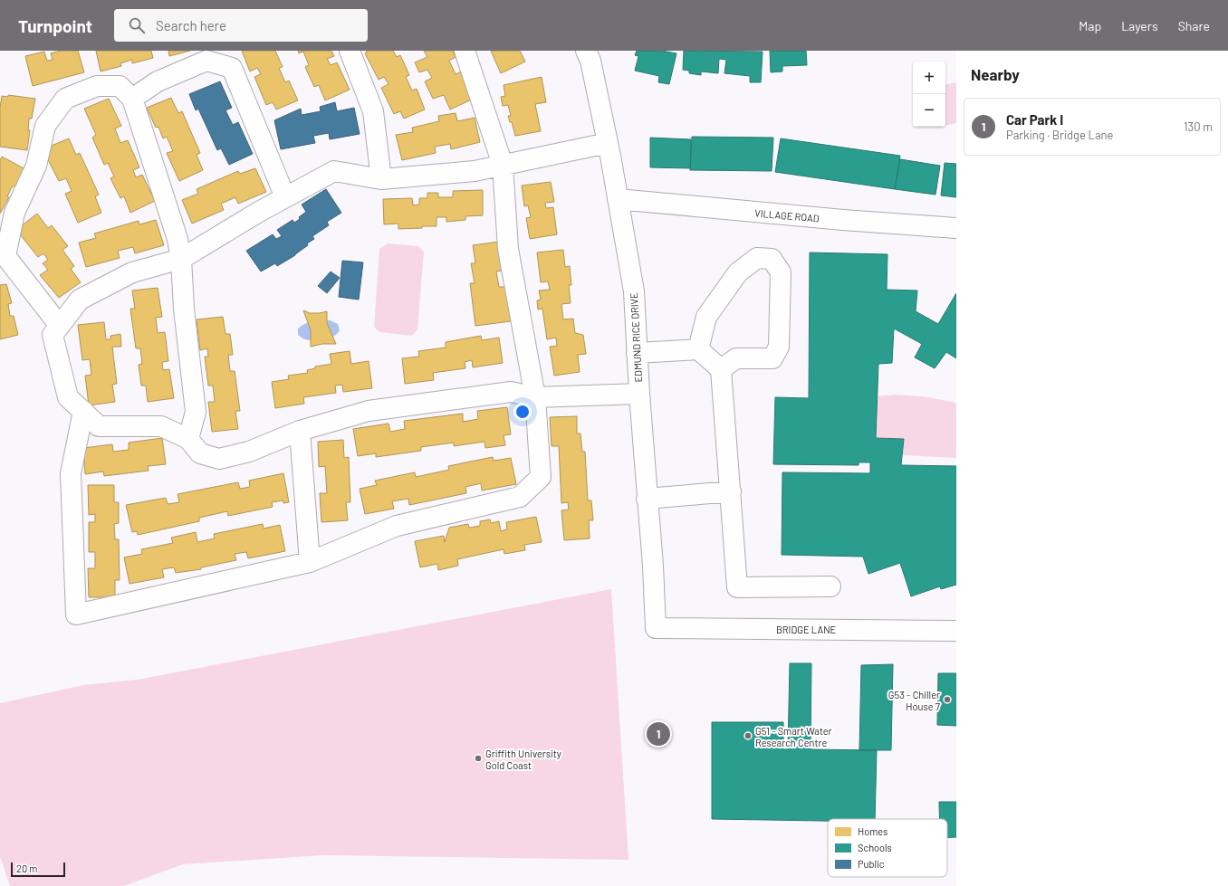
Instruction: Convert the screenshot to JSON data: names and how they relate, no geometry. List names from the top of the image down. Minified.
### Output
{"streets":{"street":["VILLAGE ROAD","EDMUND RICE DRIVE","BRIDGE LANE"]},"crossings":[["VILLAGE ROAD","EDMUND RICE DRIVE"],["EDMUND RICE DRIVE","BRIDGE LANE"]],"places":["G53 - Chiller House 7","G51 - Smart Water Research Centre","Griffith University Gold Coast"],"legend":["Homes","Schools","Public"],"scale_bar":"20 m","page":{"header":"Turnpoint","search":"Search here","nav":["Map","Layers","Share"],"heading":"Nearby","map_buttons":["+","−"],"list":[{"mark":"1","name":"Car Park I","note":"Parking · Bridge Lane","value":"130 m"}],"pins":"1","scale":"20 m"}}
